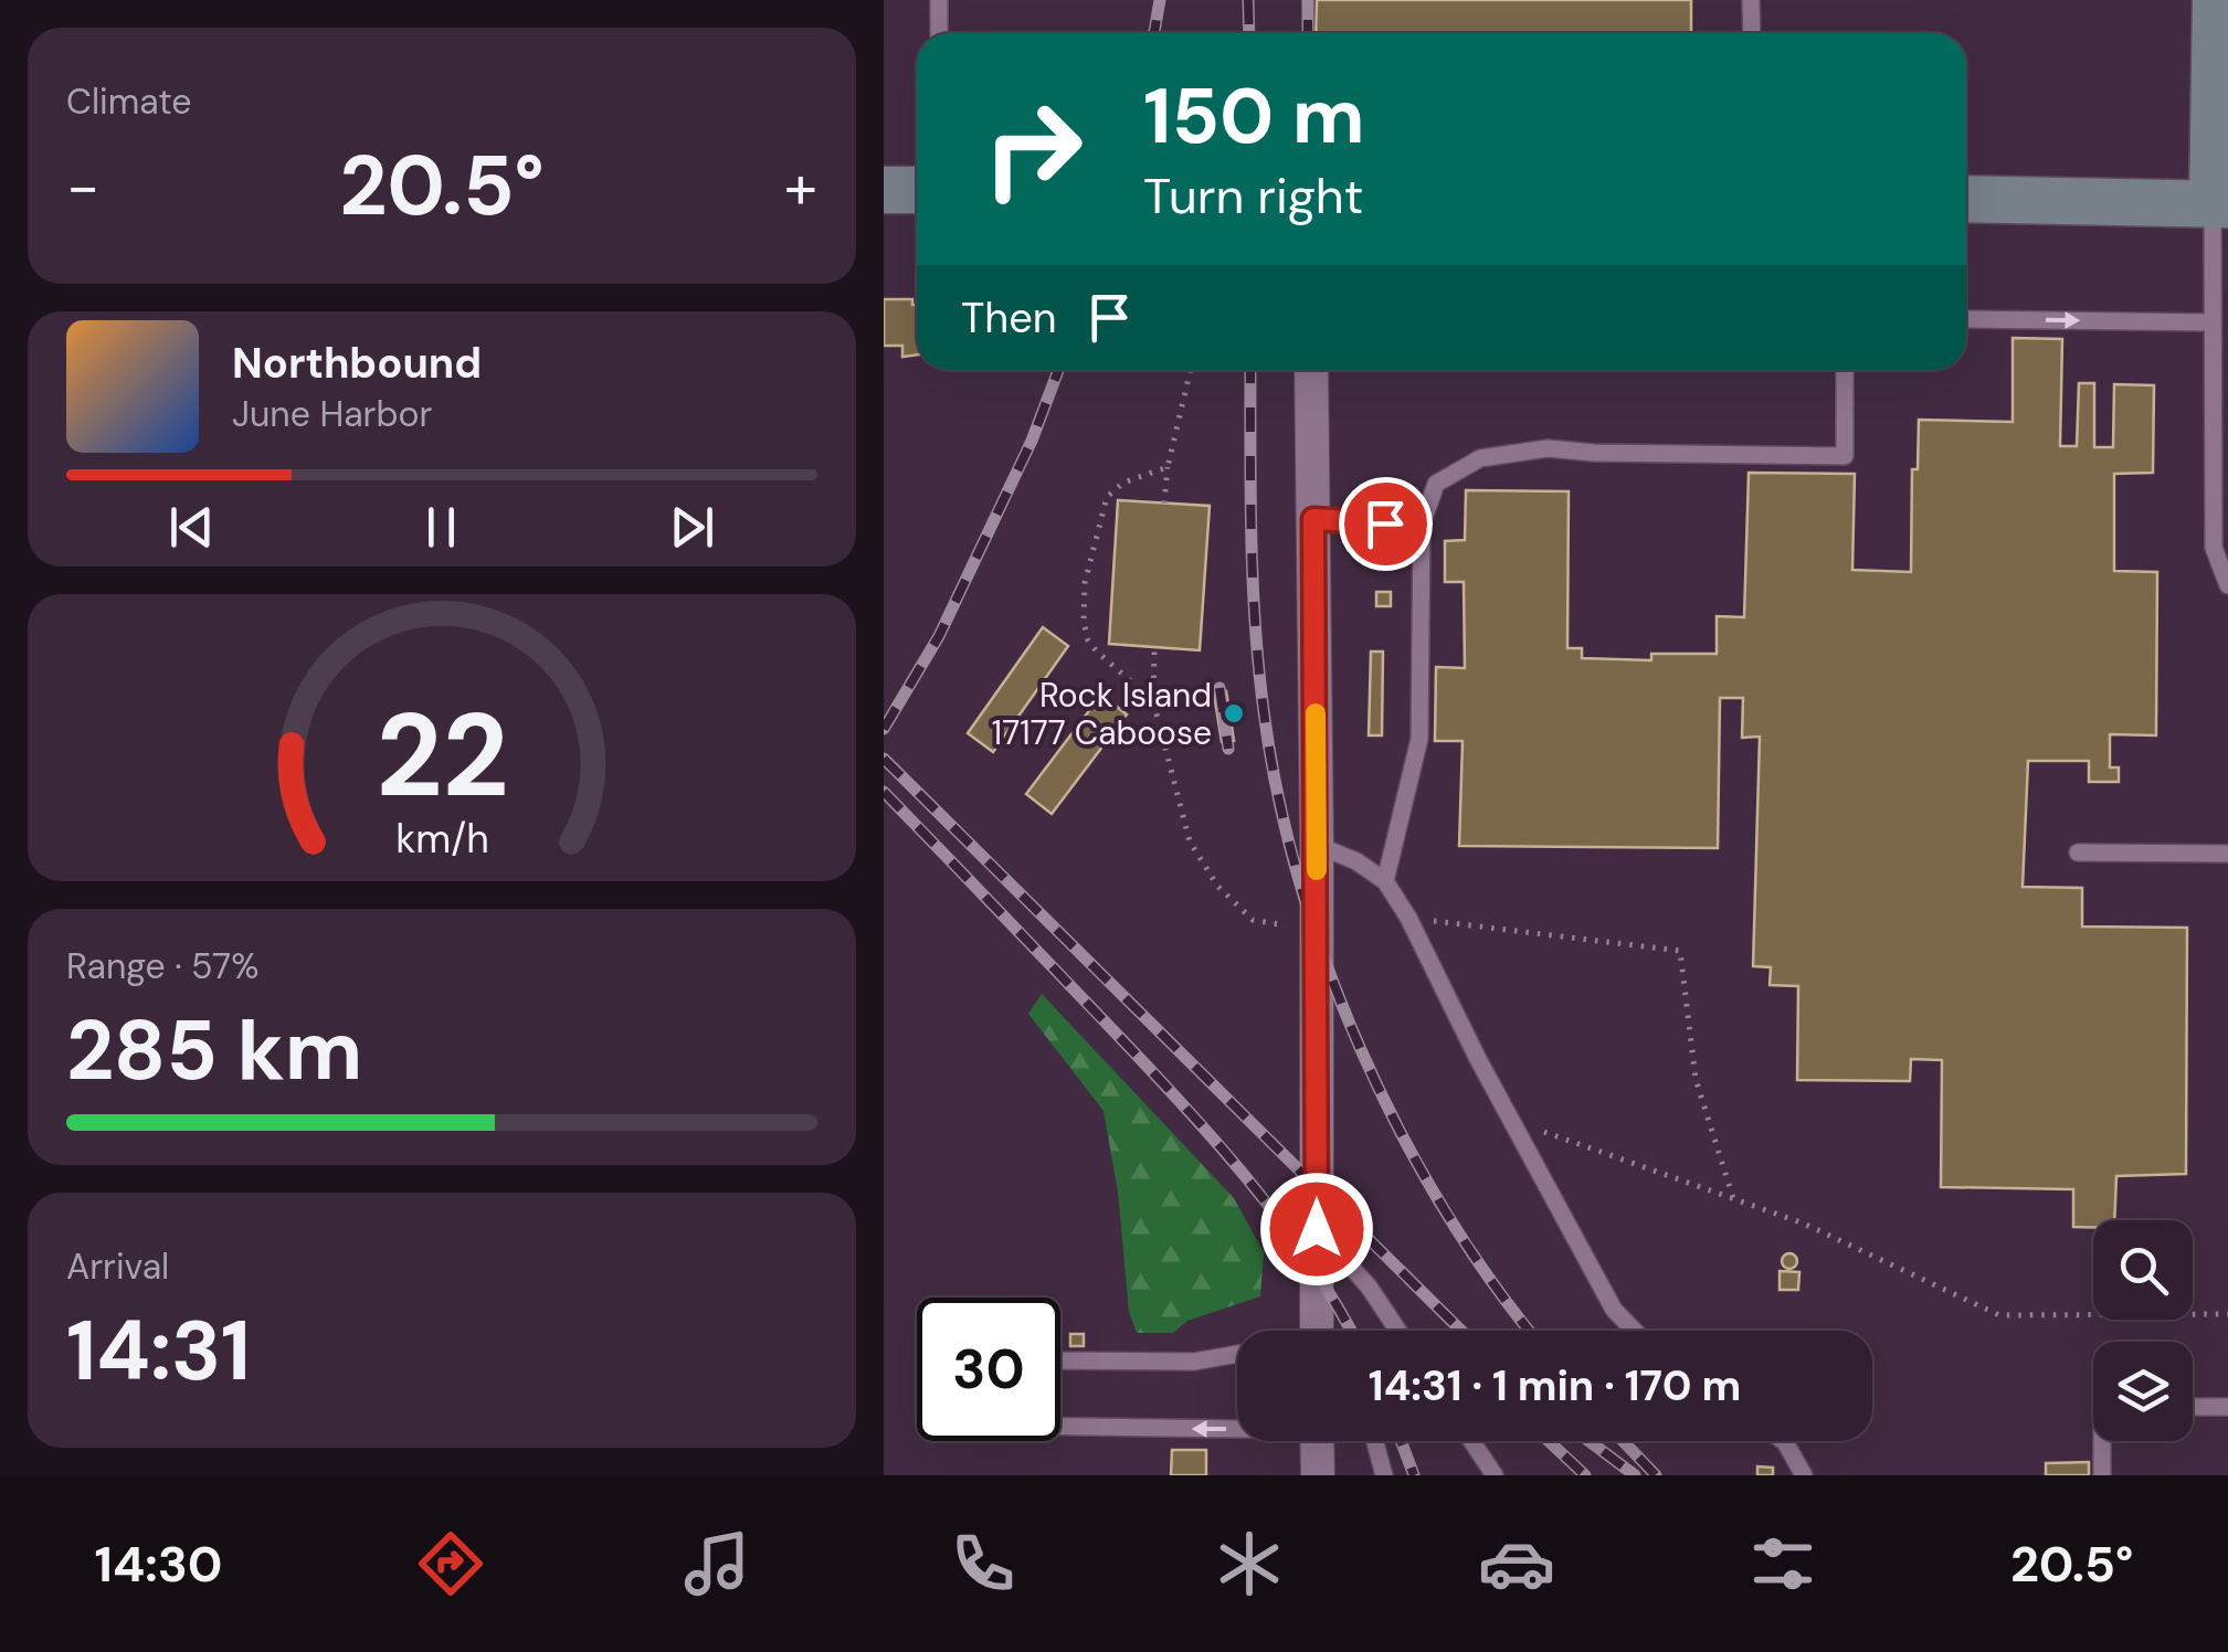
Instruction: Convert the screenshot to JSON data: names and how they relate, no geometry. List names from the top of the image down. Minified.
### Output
{"places":["Rock Island 17177 Caboose"],"page":{"tile":["Climate",["Range · 57%","285 km"],["Arrival","14:31"]],"turn":["150 m","Turn right"],"heat":["−","20.5°","+"],"then":"Then","song":["Northbound","June Harbor"],"limit":"30","trip":"14:31 · 1 min · 170 m","tabs":["14:30","20.5°"],"gauge":["22","km/h"]}}
